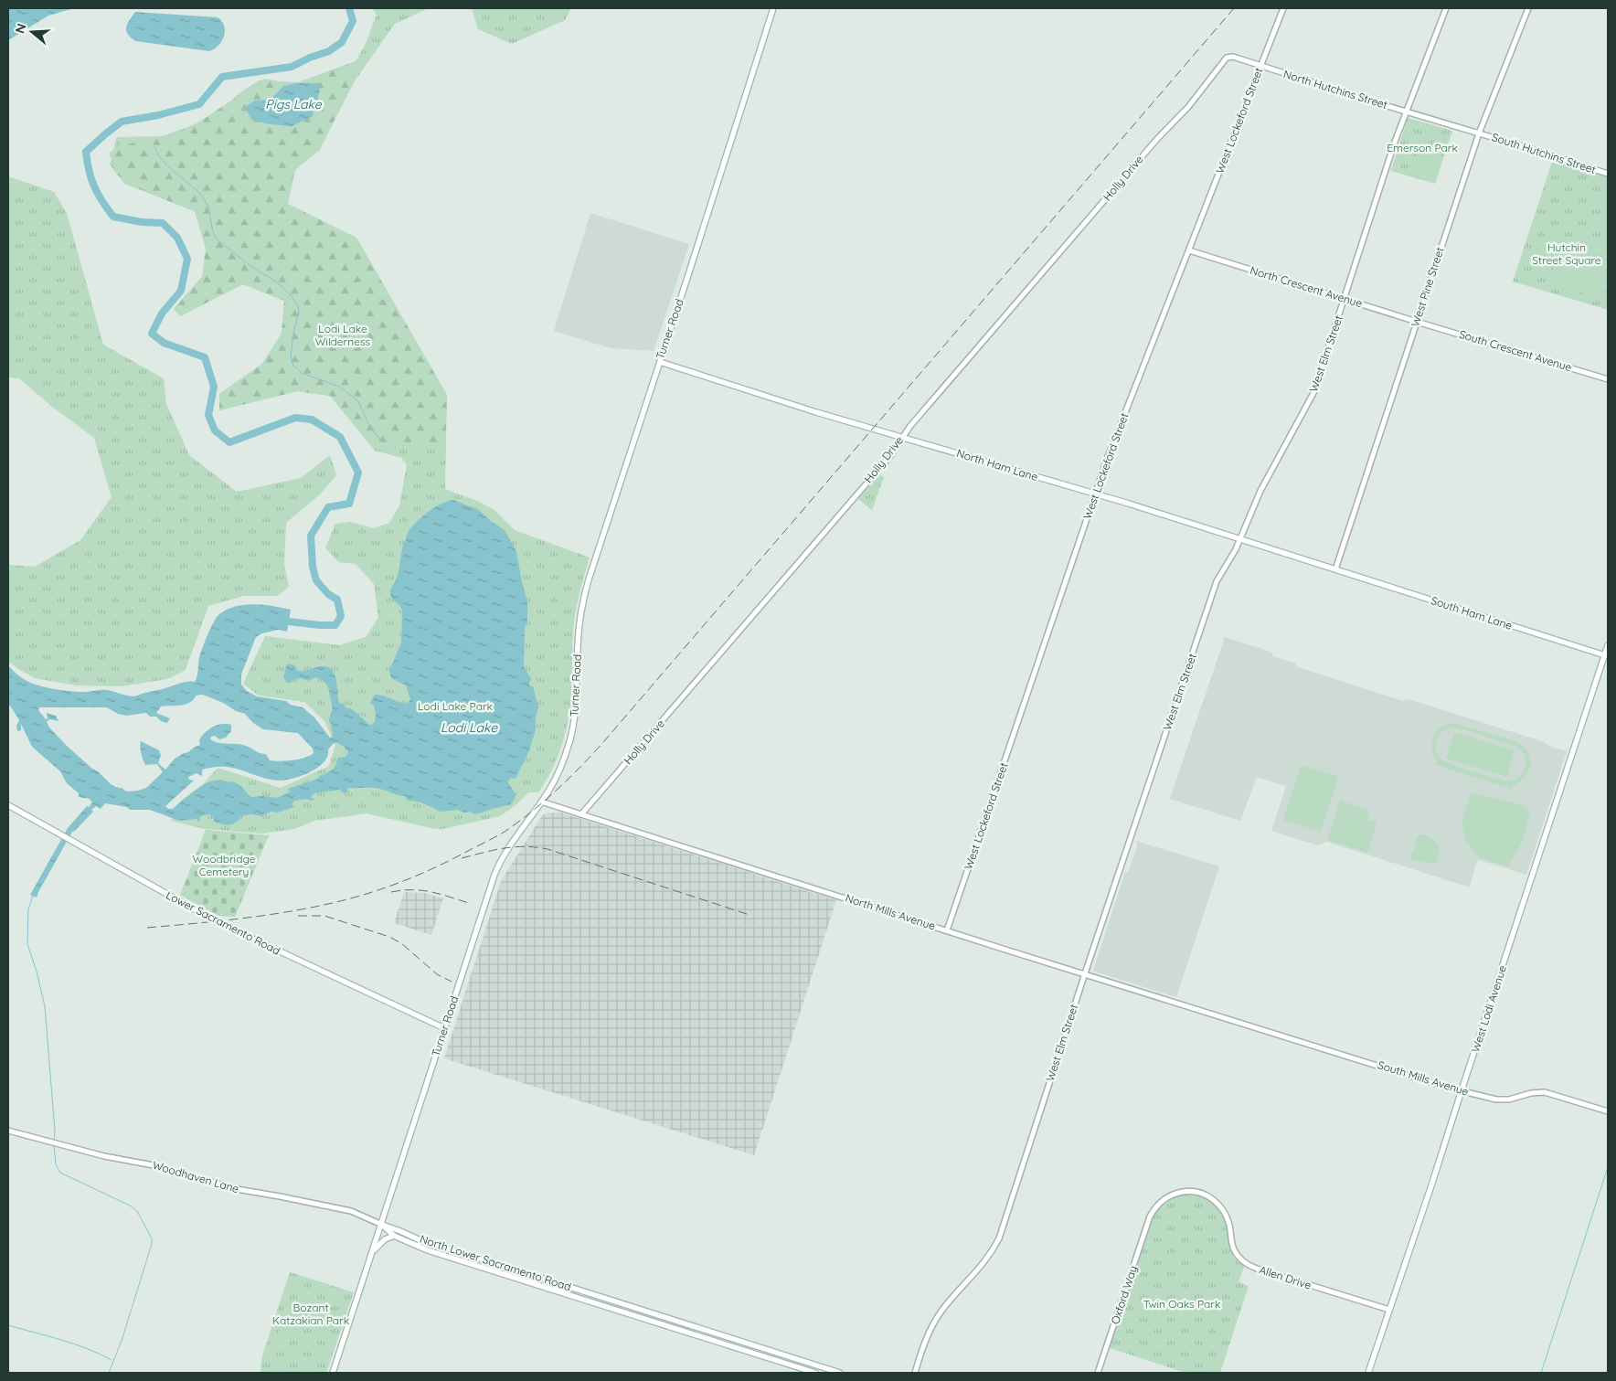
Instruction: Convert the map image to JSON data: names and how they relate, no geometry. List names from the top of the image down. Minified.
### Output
{"streets":{"main road":["Turner Road","North Ham Lane","South Ham Lane","Lower Sacramento Road","West Lodi Avenue","North Lower Sacramento Road"],"street":["North Hutchins Street","West Lockeford Street","South Hutchins Street","Holly Drive","North Crescent Avenue","West Pine Street","South Crescent Avenue","West Elm Street","North Mills Avenue","South Mills Avenue","Woodhaven Lane","Allen Drive","Oxford Way"]},"crossings":[["North Hutchins Street","West Lockeford Street"],["North Hutchins Street","South Hutchins Street"],["North Hutchins Street","Holly Drive"],["North Hutchins Street","West Pine Street"],["North Hutchins Street","West Elm Street"],["West Lockeford Street","North Crescent Avenue"],["West Lockeford Street","North Ham Lane"],["West Lockeford Street","North Mills Avenue"],["South Hutchins Street","West Pine Street"],["Holly Drive","North Ham Lane"],["Holly Drive","North Mills Avenue"],["North Crescent Avenue","West Pine Street"],["North Crescent Avenue","South Crescent Avenue"],["North Crescent Avenue","West Elm Street"],["West Pine Street","North Ham Lane"],["West Pine Street","South Ham Lane"],["Turner Road","North Ham Lane"],["Turner Road","North Mills Avenue"],["Turner Road","Lower Sacramento Road"],["Turner Road","Woodhaven Lane"],["Turner Road","North Lower Sacramento Road"],["West Elm Street","North Ham Lane"],["West Elm Street","North Mills Avenue"],["North Ham Lane","South Ham Lane"],["South Ham Lane","West Lodi Avenue"],["North Mills Avenue","South Mills Avenue"],["West Lodi Avenue","South Mills Avenue"],["West Lodi Avenue","Allen Drive"],["Woodhaven Lane","North Lower Sacramento Road"],["Allen Drive","Oxford Way"]],"water":["Pigs Lake","Lodi Lake"],"parks":["Emerson Park","Hutchin Street Square","Lodi Lake Wilderness","Lodi Lake Park","Woodbridge Cemetery","Twin Oaks Park","Bozant Katzakian Park"],"north":"left"}
